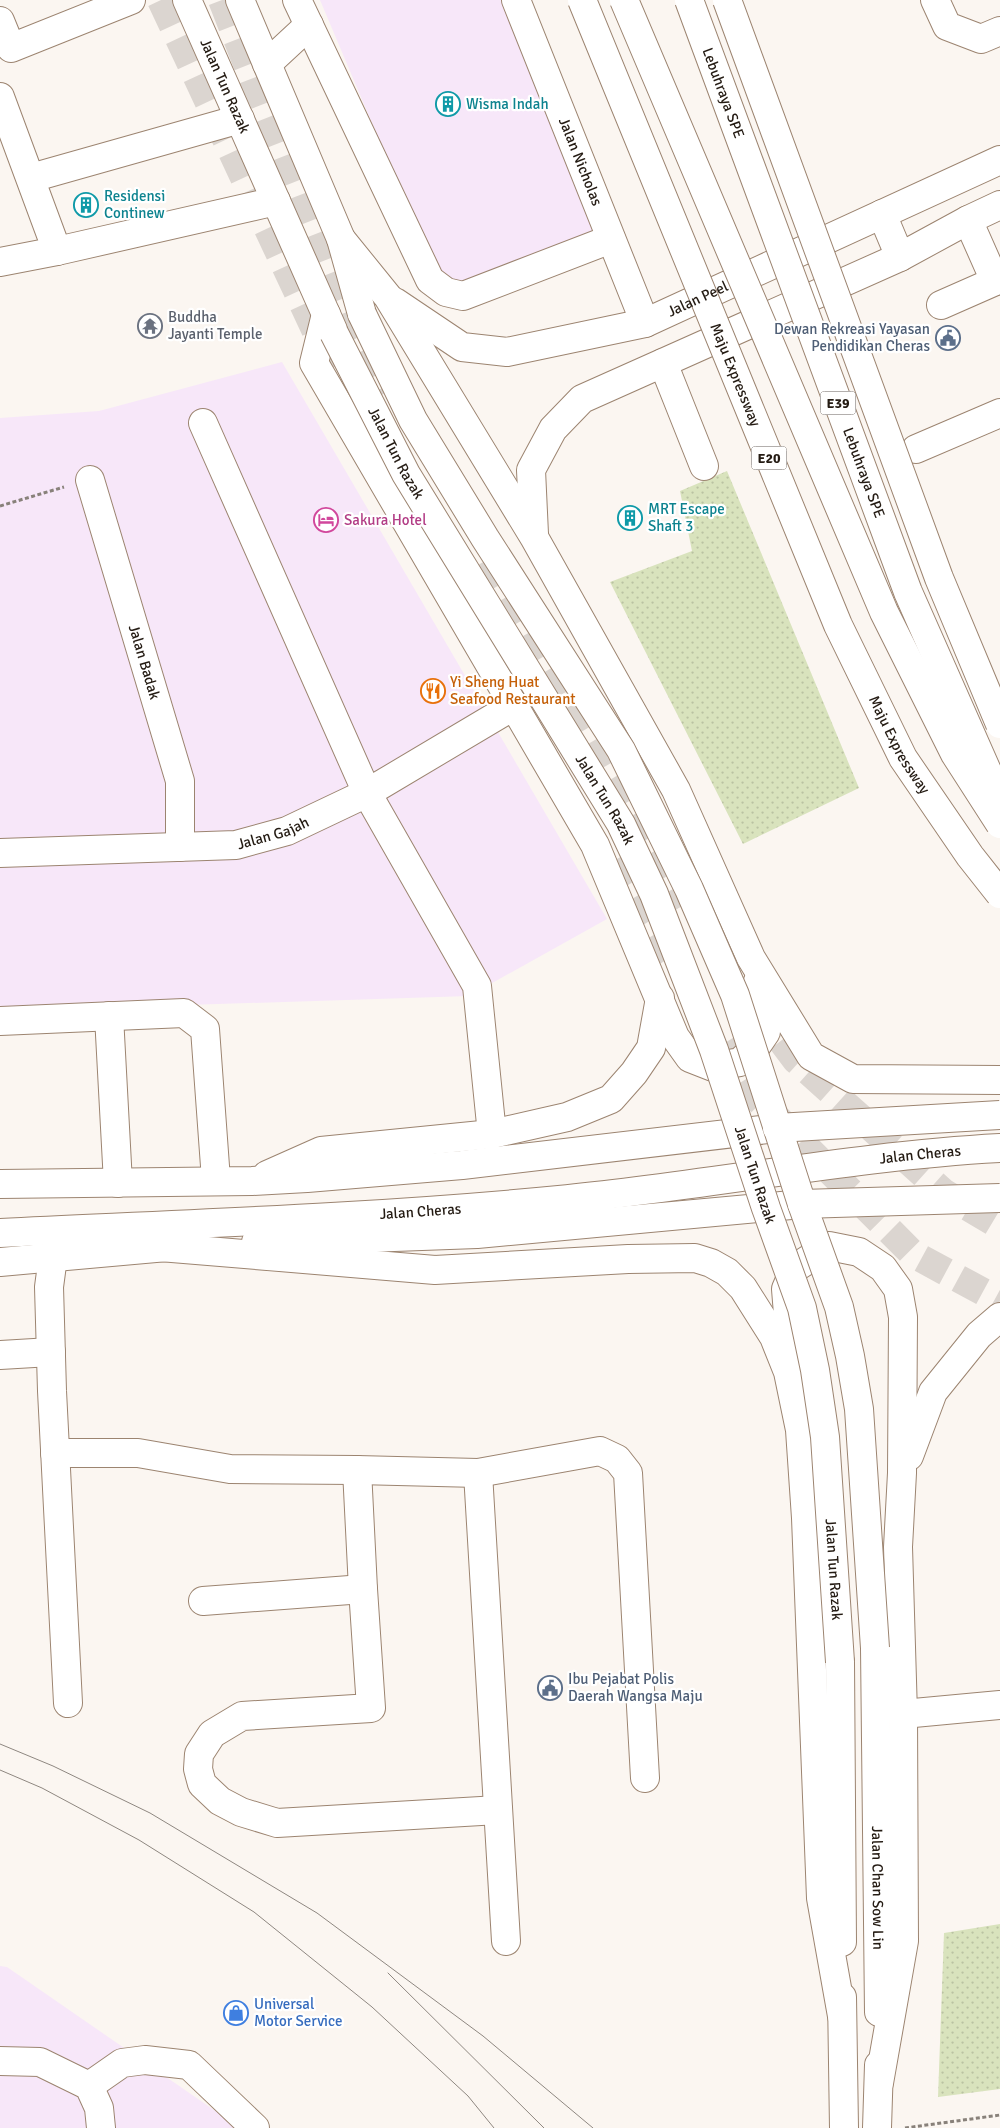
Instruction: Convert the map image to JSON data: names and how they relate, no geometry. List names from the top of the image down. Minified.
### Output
{"streets":{"main road":["Jalan Tun Razak","Lebuhraya SPE","Jalan Nicholas","Jalan Peel","Maju Expressway","E39","E20","Jalan Badak","Jalan Gajah","Jalan Cheras","Jalan Chan Sow Lin"]},"crossings":[["Jalan Tun Razak","Jalan Chan Sow Lin"],["Jalan Nicholas","Jalan Peel"],["Jalan Badak","Jalan Gajah"]],"places":{"building":["Wisma Indah","Residensi Continew","MRT Escape Shaft 3"],"temple":["Buddha Jayanti Temple"],"public building":["Dewan Rekreasi Yayasan Pendidikan Cheras","Ibu Pejabat Polis Daerah Wangsa Maju"],"hotel":["Sakura Hotel"],"restaurant":["Yi Sheng Huat Seafood Restaurant"],"shop":["Universal Motor Service"]}}
